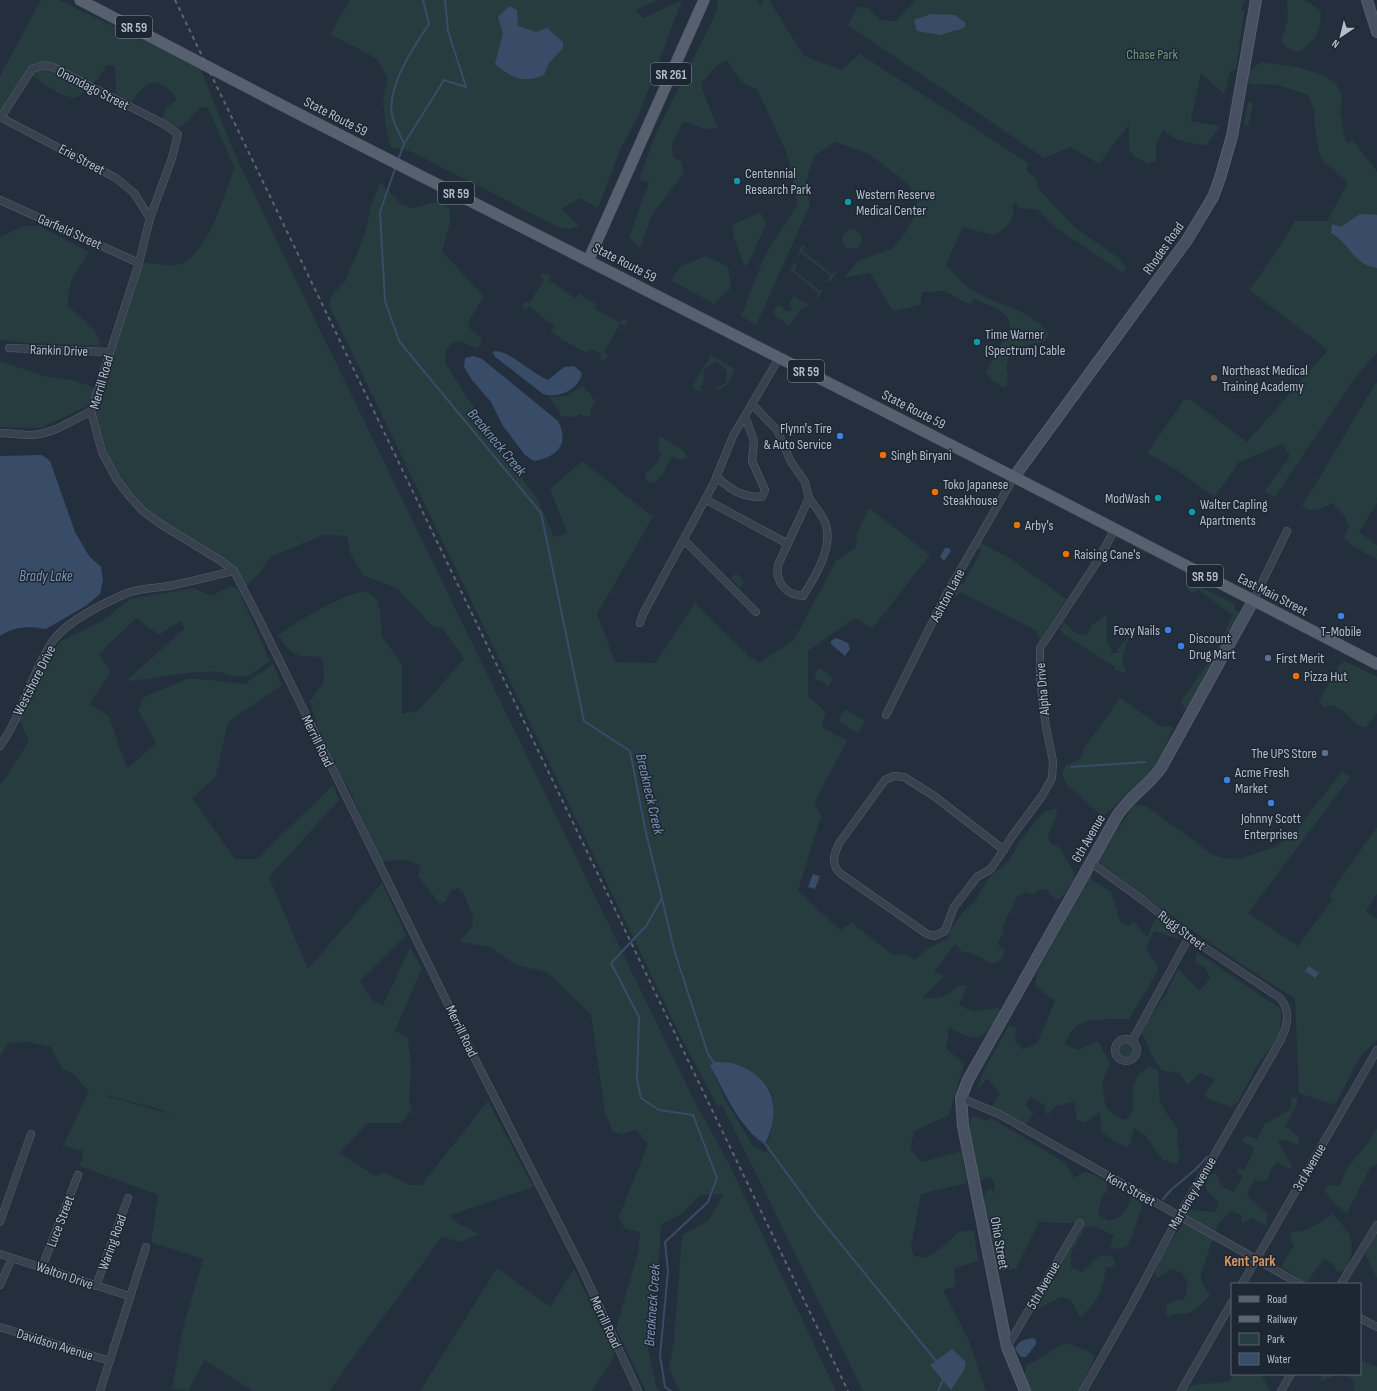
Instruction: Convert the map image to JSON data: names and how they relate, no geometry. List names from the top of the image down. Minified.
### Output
{"streets":{"main road":["SR 59","SR 261","State Route 59","East Main Street"],"street":["Onondago Street","Erie Street","Garfield Street","Rhodes Road","Rankin Drive","Merrill Road","Ashton Lane","Westshore Drive","Alpha Drive","6th Avenue","Rugg Street","3rd Avenue","Kent Street","Marteney Avenue","Luce Street","Waring Road","Ohio Street","Walton Drive","5th Avenue","Davidson Avenue"]},"crossings":[["SR 261","State Route 59"],["Onondago Street","Erie Street"],["Onondago Street","Merrill Road"],["State Route 59","Rhodes Road"],["State Route 59","East Main Street"],["State Route 59","Ashton Lane"],["State Route 59","Alpha Drive"],["Erie Street","Merrill Road"],["Garfield Street","Merrill Road"],["Rhodes Road","Ashton Lane"],["Rankin Drive","Merrill Road"],["Merrill Road","Westshore Drive"],["East Main Street","6th Avenue"],["6th Avenue","Rugg Street"],["6th Avenue","Kent Street"],["6th Avenue","Ohio Street"],["Rugg Street","Marteney Avenue"],["3rd Avenue","Kent Street"],["Kent Street","Marteney Avenue"],["Kent Street","Ohio Street"],["Luce Street","Walton Drive"],["Waring Road","Walton Drive"],["Ohio Street","5th Avenue"]],"districts":["Kent Park"],"water":["Breakneck Creek","Brady Lake"],"parks":["Chase Park"],"places":["Centennial Research Park","Western Reserve Medical Center","Time Warner (Spectrum) Cable","Northeast Medical Training Academy","Flynn's Tire & Auto Service","Singh Biryani","Toko Japanese Steakhouse","ModWash","Walter Capling Apartments","Arby's","Raising Cane's","T-Mobile","Foxy Nails","Discount Drug Mart","First Merit","Pizza Hut","The UPS Store","Acme Fresh Market","Johnny Scott Enterprises"],"legend":["Road","Railway","Park","Water"],"north":"bottom left"}
